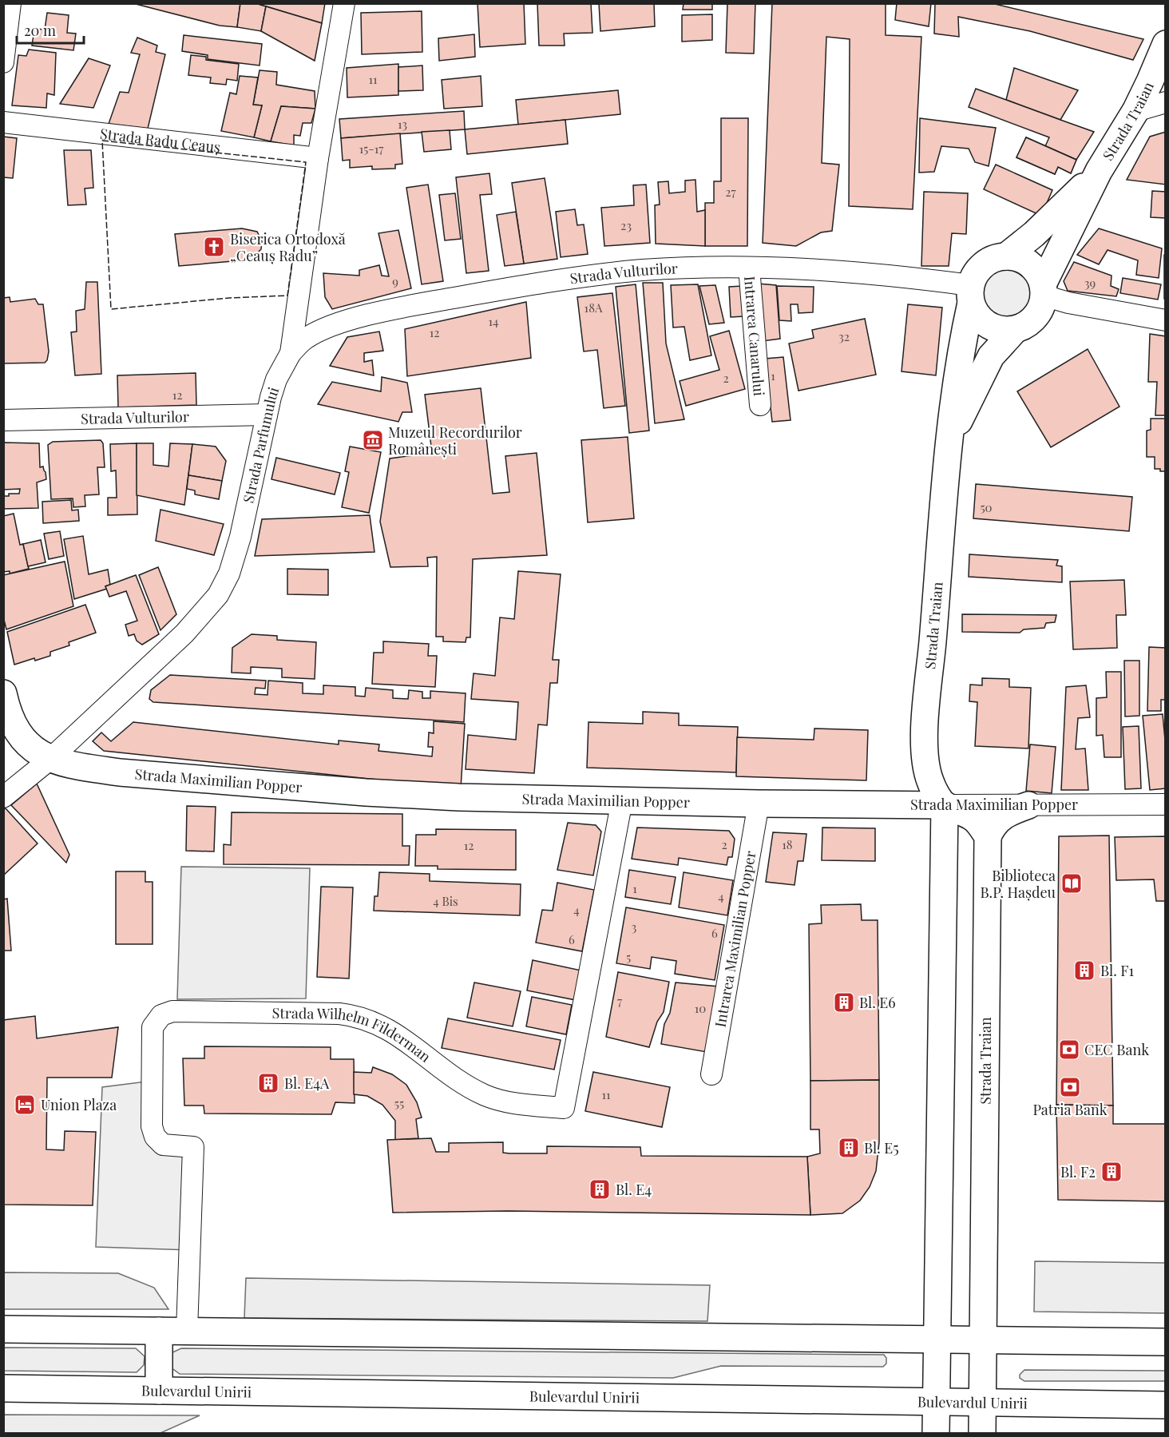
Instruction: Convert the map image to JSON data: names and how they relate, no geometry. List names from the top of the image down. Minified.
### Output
{"streets":{"street":["Strada Traian","Strada Radu Ceauș","Strada Vulturilor","Intrarea Canarului","Strada Parfumului","Strada Maximilian Popper","Intrarea Maximilian Popper","Strada Wilhelm Filderman","Bulevardul Unirii"]},"crossings":[["Strada Traian","Strada Vulturilor"],["Strada Traian","Strada Maximilian Popper"],["Strada Traian","Bulevardul Unirii"],["Strada Radu Ceauș","Strada Parfumului"],["Strada Vulturilor","Intrarea Canarului"],["Strada Vulturilor","Strada Parfumului"],["Strada Parfumului","Strada Maximilian Popper"],["Strada Maximilian Popper","Intrarea Maximilian Popper"],["Strada Maximilian Popper","Strada Wilhelm Filderman"]],"places":{"church":["Biserica Ortodoxă „Ceauș Radu”"],"museum":["Muzeul Recordurilor Românești"],"library":["Biblioteca B.P. Hașdeu"],"building":["Bl. F1","Bl. E6","Bl. E4A","Bl. E5","Bl. F2","Bl. E4"],"bank":["CEC Bank","Patria Bank"],"hotel":["Union Plaza"]},"house_numbers":["11","13","15-17","27","23","9","39","18A","14","12","32","1","2","12","50","2","18","12","1","4","4 Bis","4","3","6","6","5","7","10","11","55"],"scale_bar":"20 m"}
